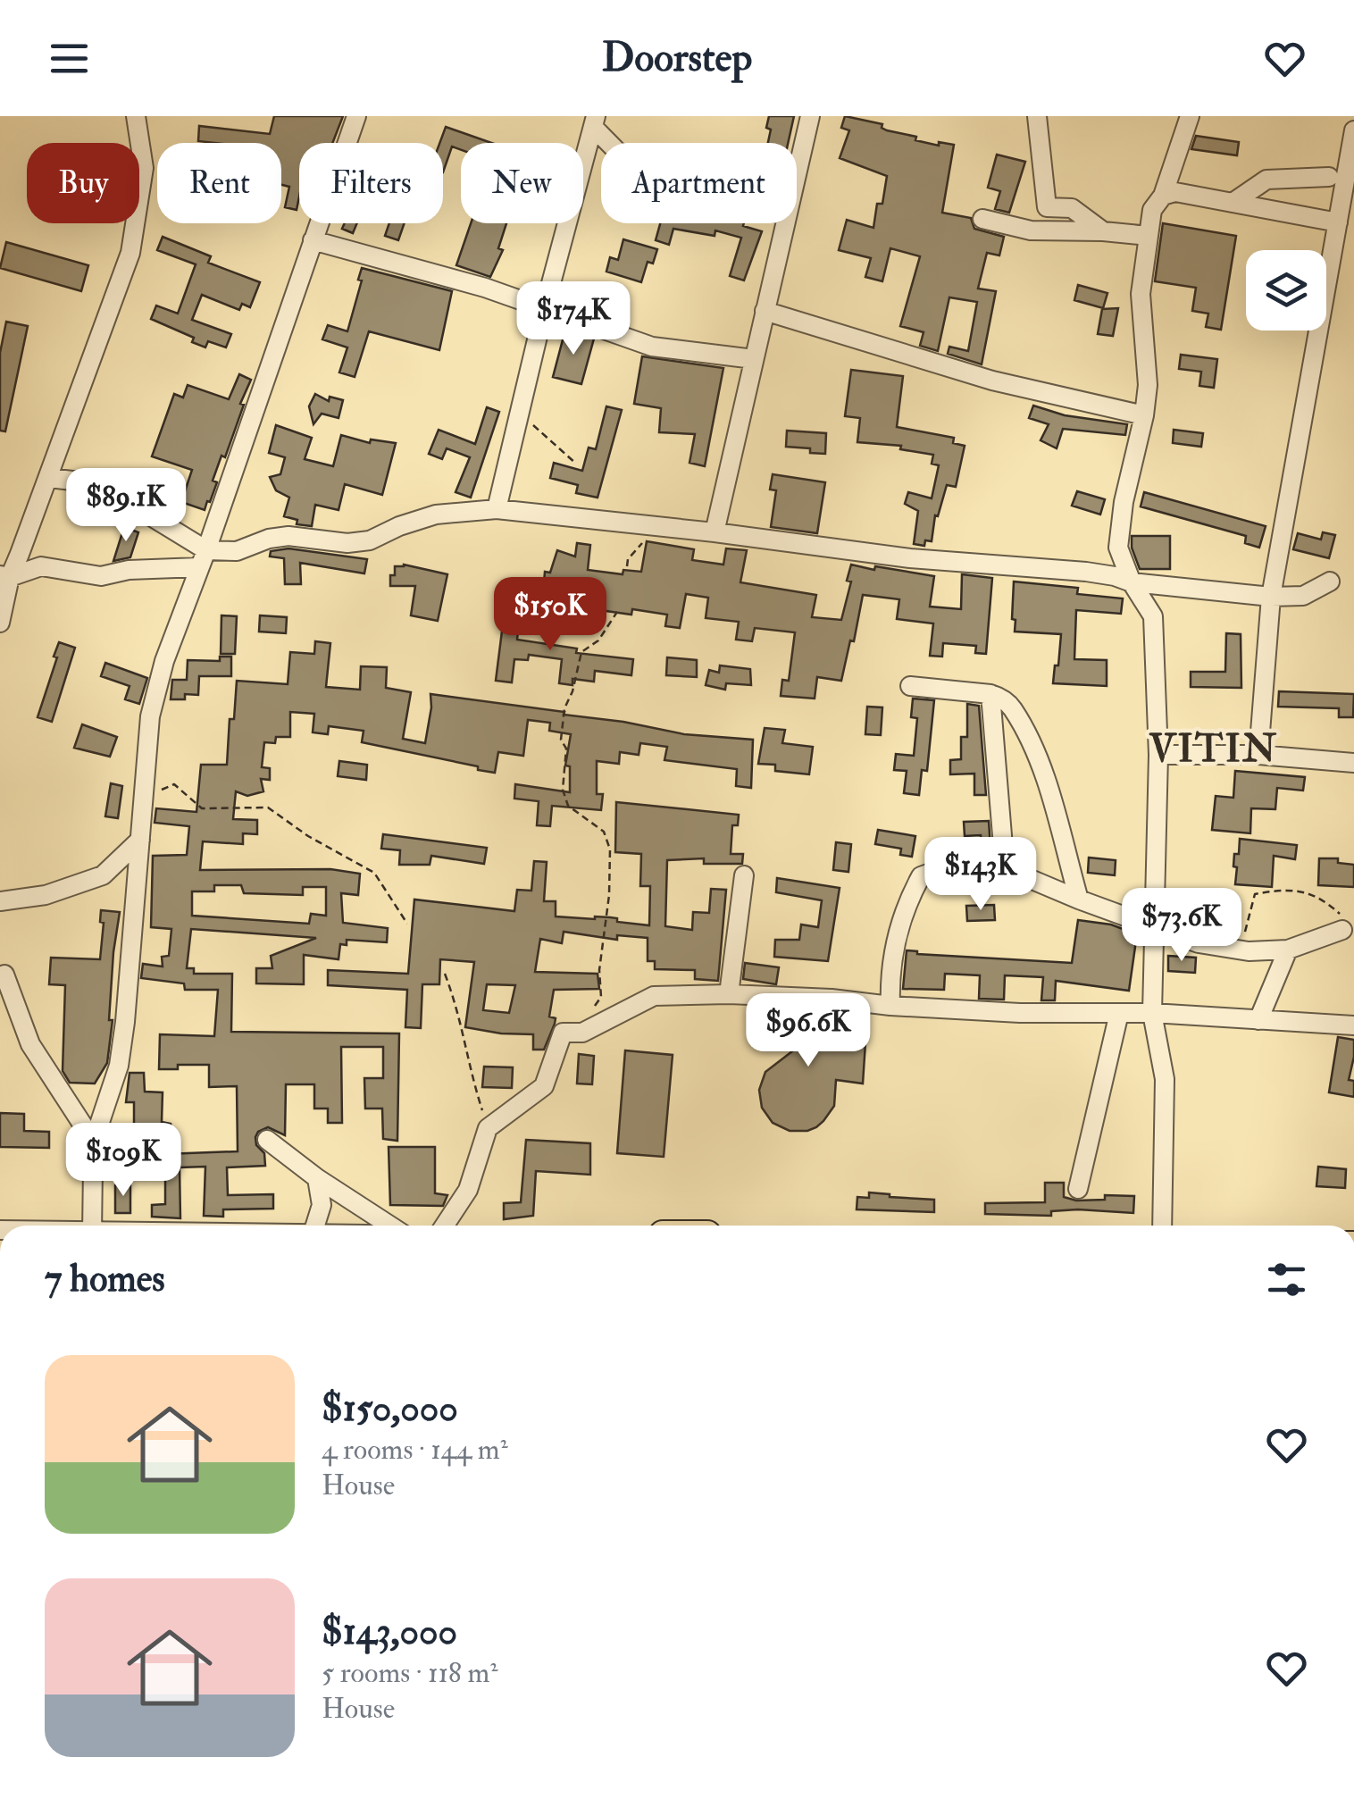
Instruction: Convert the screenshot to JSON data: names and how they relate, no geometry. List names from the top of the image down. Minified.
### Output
{"districts":["VITIN"],"page":{"header":"Doorstep","chip":["Buy","Rent","Filters","New","Apartment"],"price":["$174K","$89.1K","$150K","$143K","$73.6K","$96.6K","$109K"],"heading":"7 homes","list":[{"name":"$150,000","note":"4 rooms · 144 m² · House"},{"name":"$143,000","note":"5 rooms · 118 m² · House"}]}}
